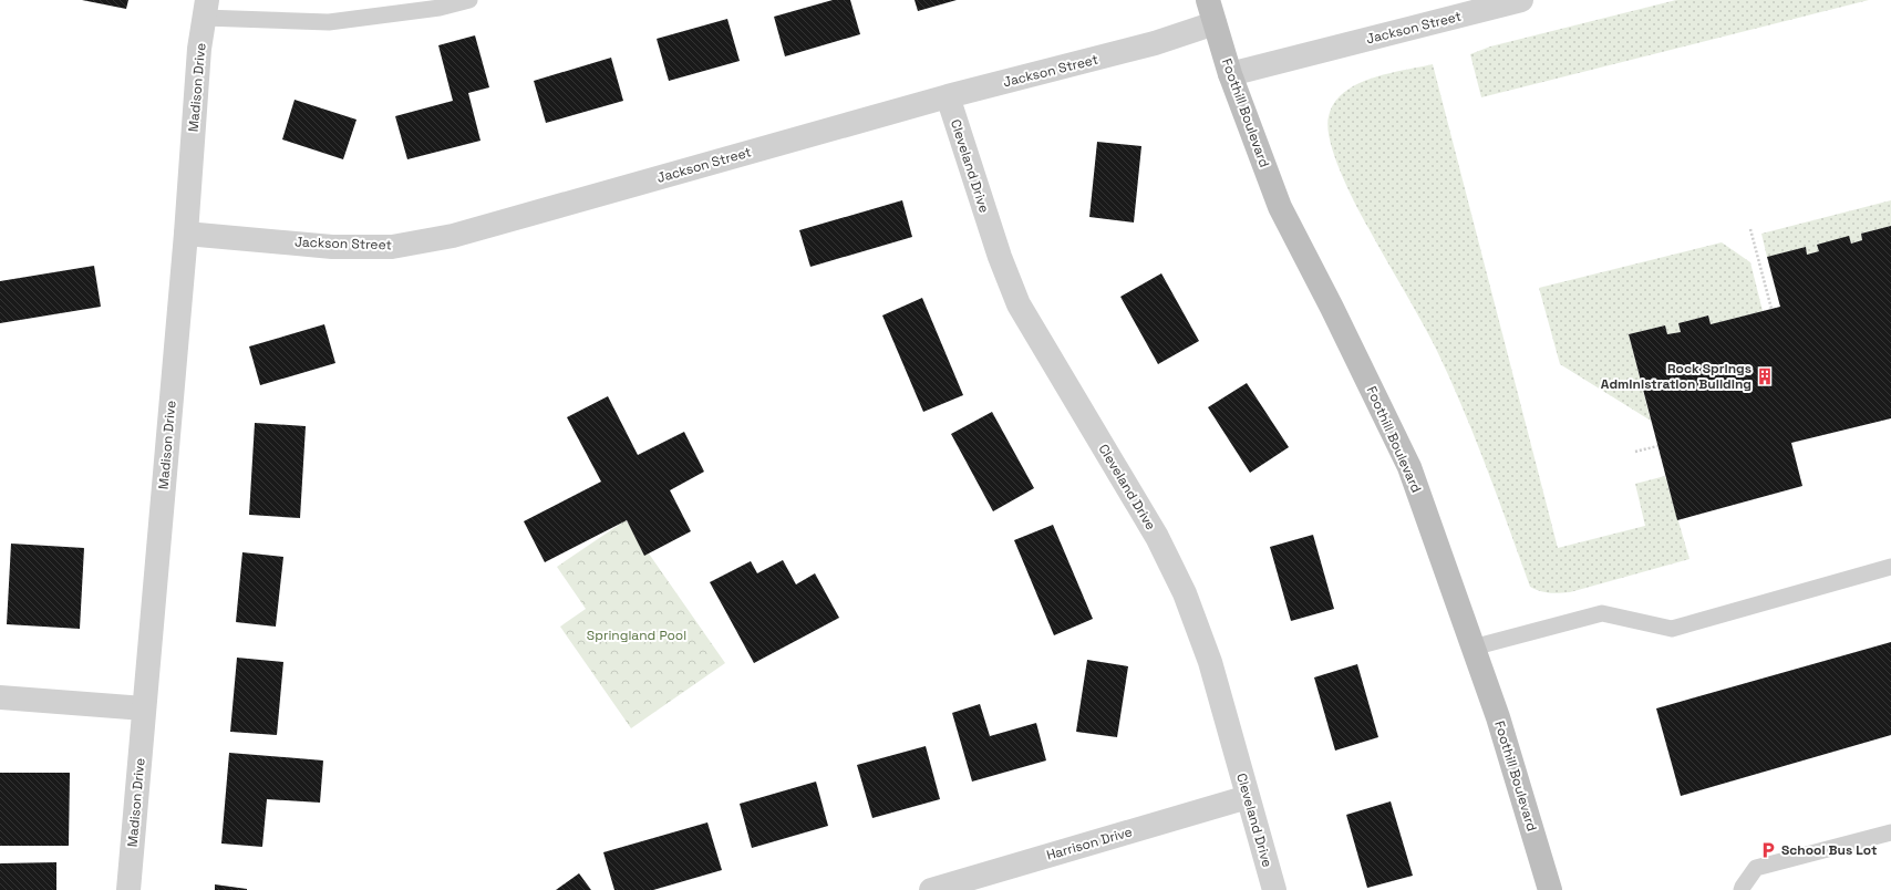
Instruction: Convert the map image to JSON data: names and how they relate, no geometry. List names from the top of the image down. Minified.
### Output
{"streets":{"main road":["Foothill Boulevard"],"street":["Jackson Street","Madison Drive","Cleveland Drive","Harrison Drive"]},"crossings":[["Jackson Street","Madison Drive"],["Jackson Street","Foothill Boulevard"],["Jackson Street","Cleveland Drive"],["Cleveland Drive","Harrison Drive"]],"parks":["Springland Pool"],"places":{"building":["Rock Springs Administration Building"],"parking":["School Bus Lot"]}}
